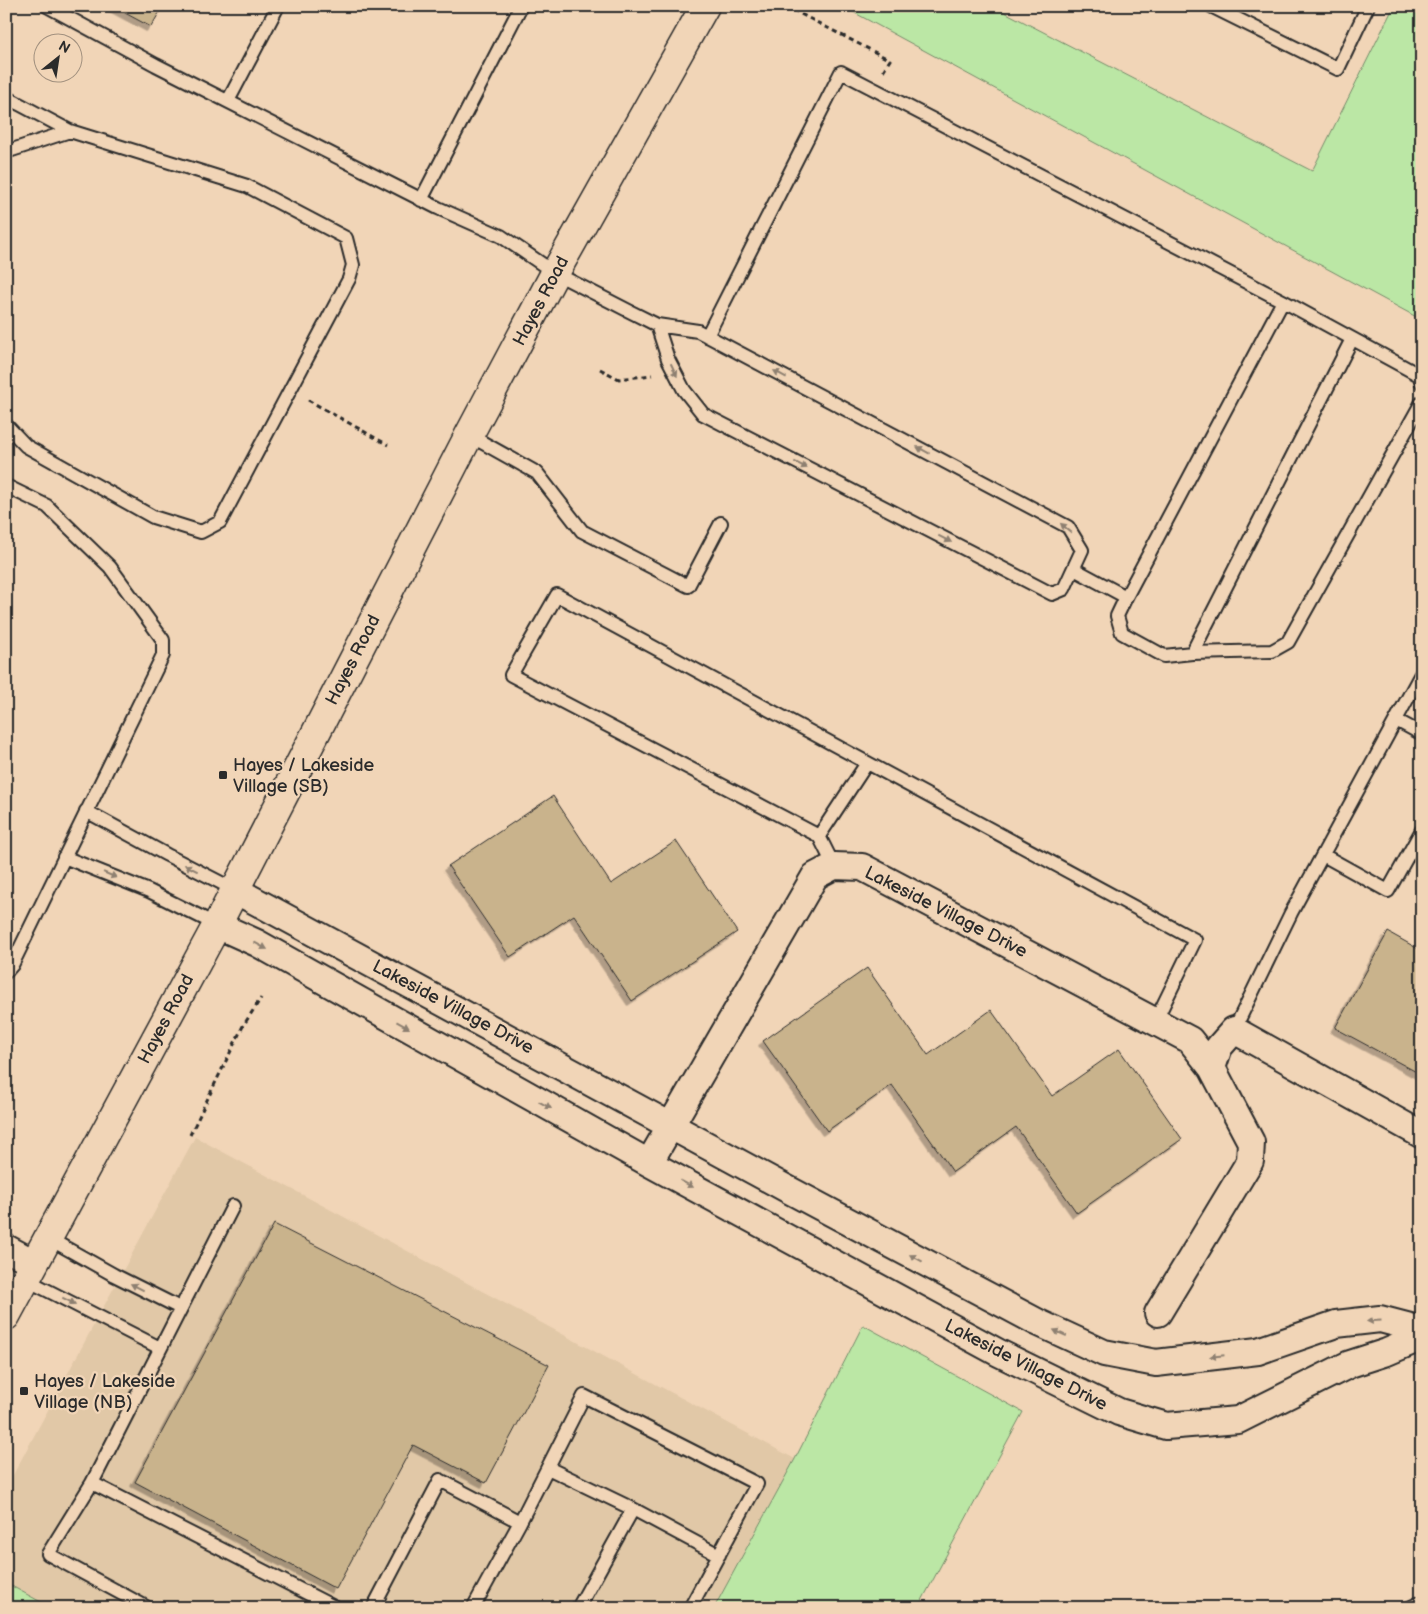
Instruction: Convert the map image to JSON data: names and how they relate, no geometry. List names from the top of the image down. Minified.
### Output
{"streets":{"street":["Hayes Road","Lakeside Village Drive"]},"crossings":[["Hayes Road","Lakeside Village Drive"]],"places":{"transit":["Hayes / Lakeside Village (SB)","Hayes / Lakeside Village (NB)"]},"north":"top right"}
